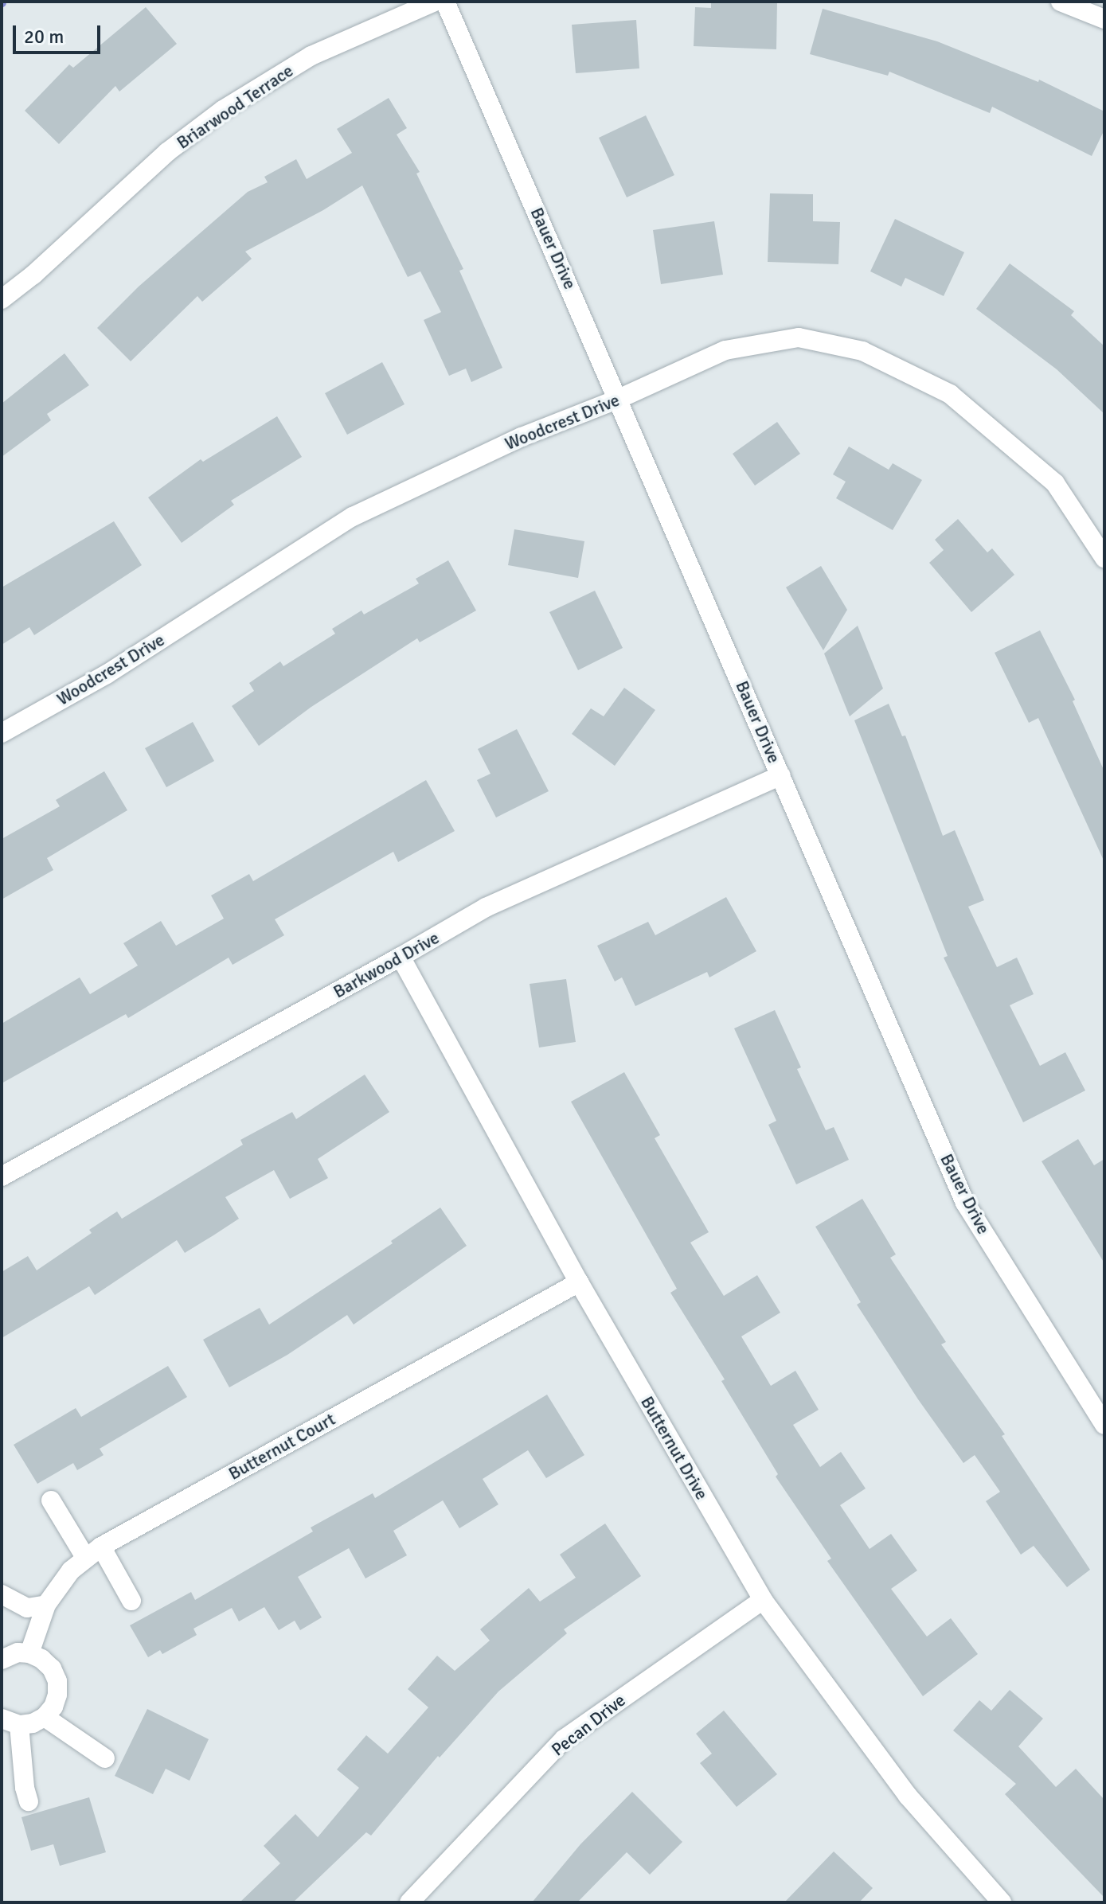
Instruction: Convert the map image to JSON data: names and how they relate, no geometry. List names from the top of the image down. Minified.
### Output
{"streets":{"street":["Briarwood Terrace","Bauer Drive","Woodcrest Drive","Barkwood Drive","Butternut Court","Butternut Drive","Pecan Drive"]},"crossings":[["Bauer Drive","Woodcrest Drive"],["Bauer Drive","Barkwood Drive"],["Barkwood Drive","Butternut Drive"],["Butternut Court","Butternut Drive"],["Butternut Drive","Pecan Drive"]],"scale_bar":"20 m"}
